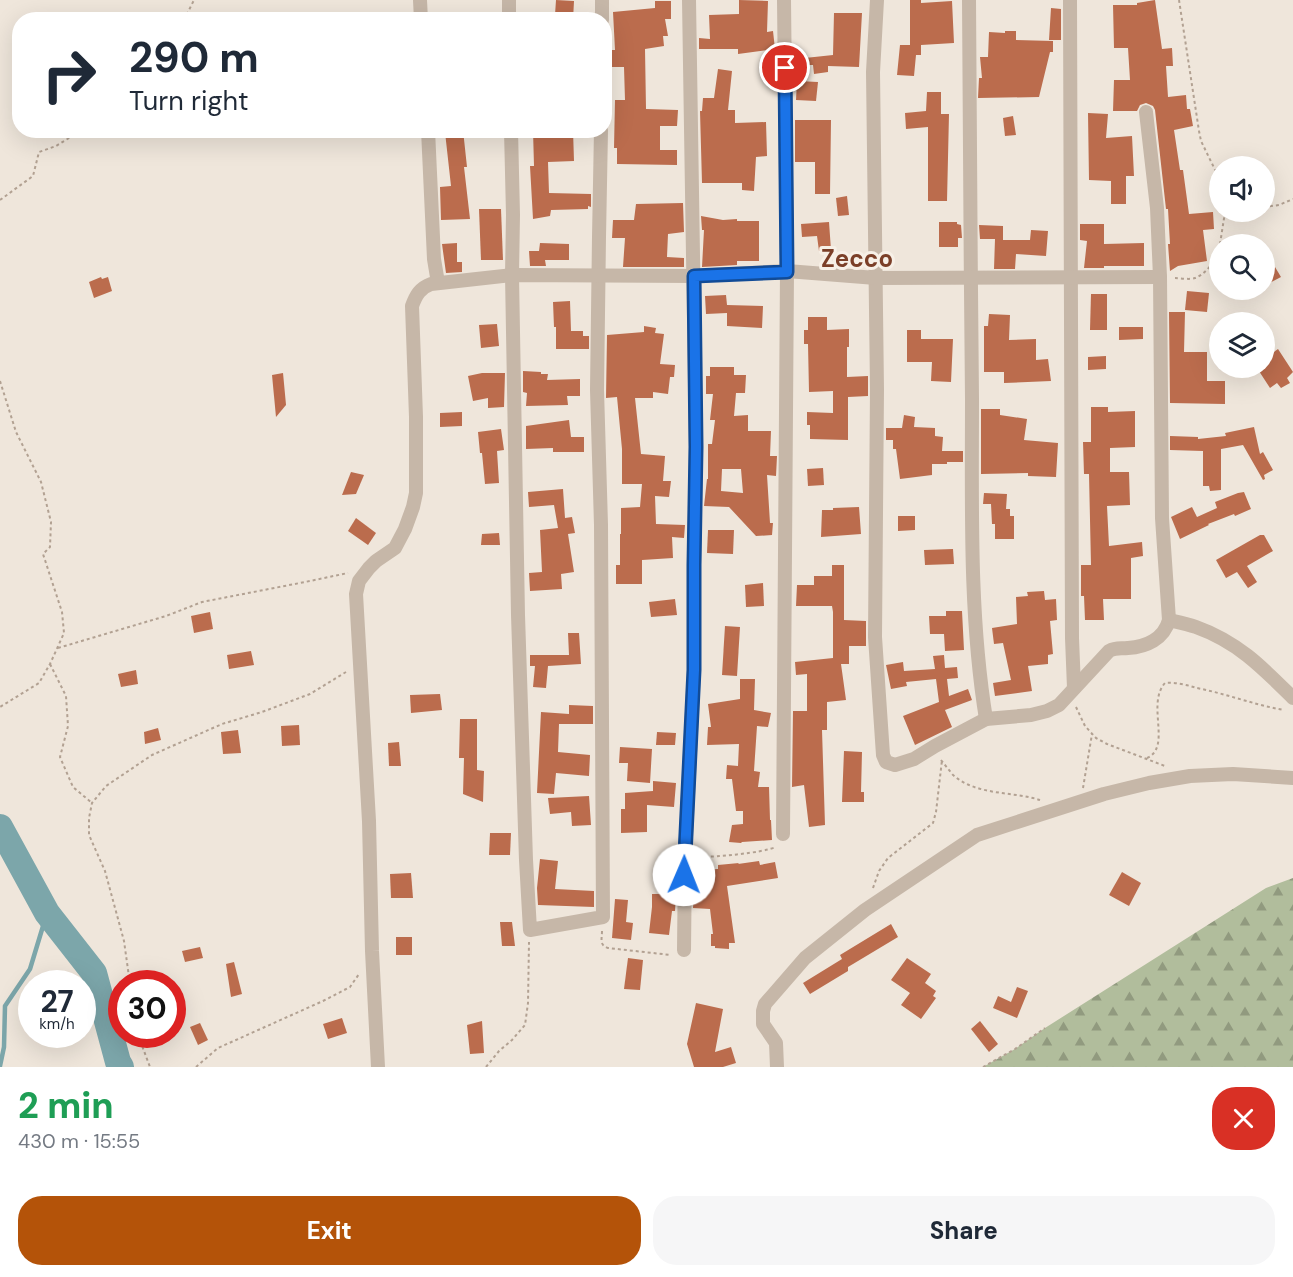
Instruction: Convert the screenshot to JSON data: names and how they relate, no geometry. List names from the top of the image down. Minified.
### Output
{"districts":["Zecco"],"page":{"turn":["290 m","Turn right"],"speed":"27 km/h","limit":"30","heading":["2 min","430 m · 15:55"],"buttons":["Exit","Share"]}}
